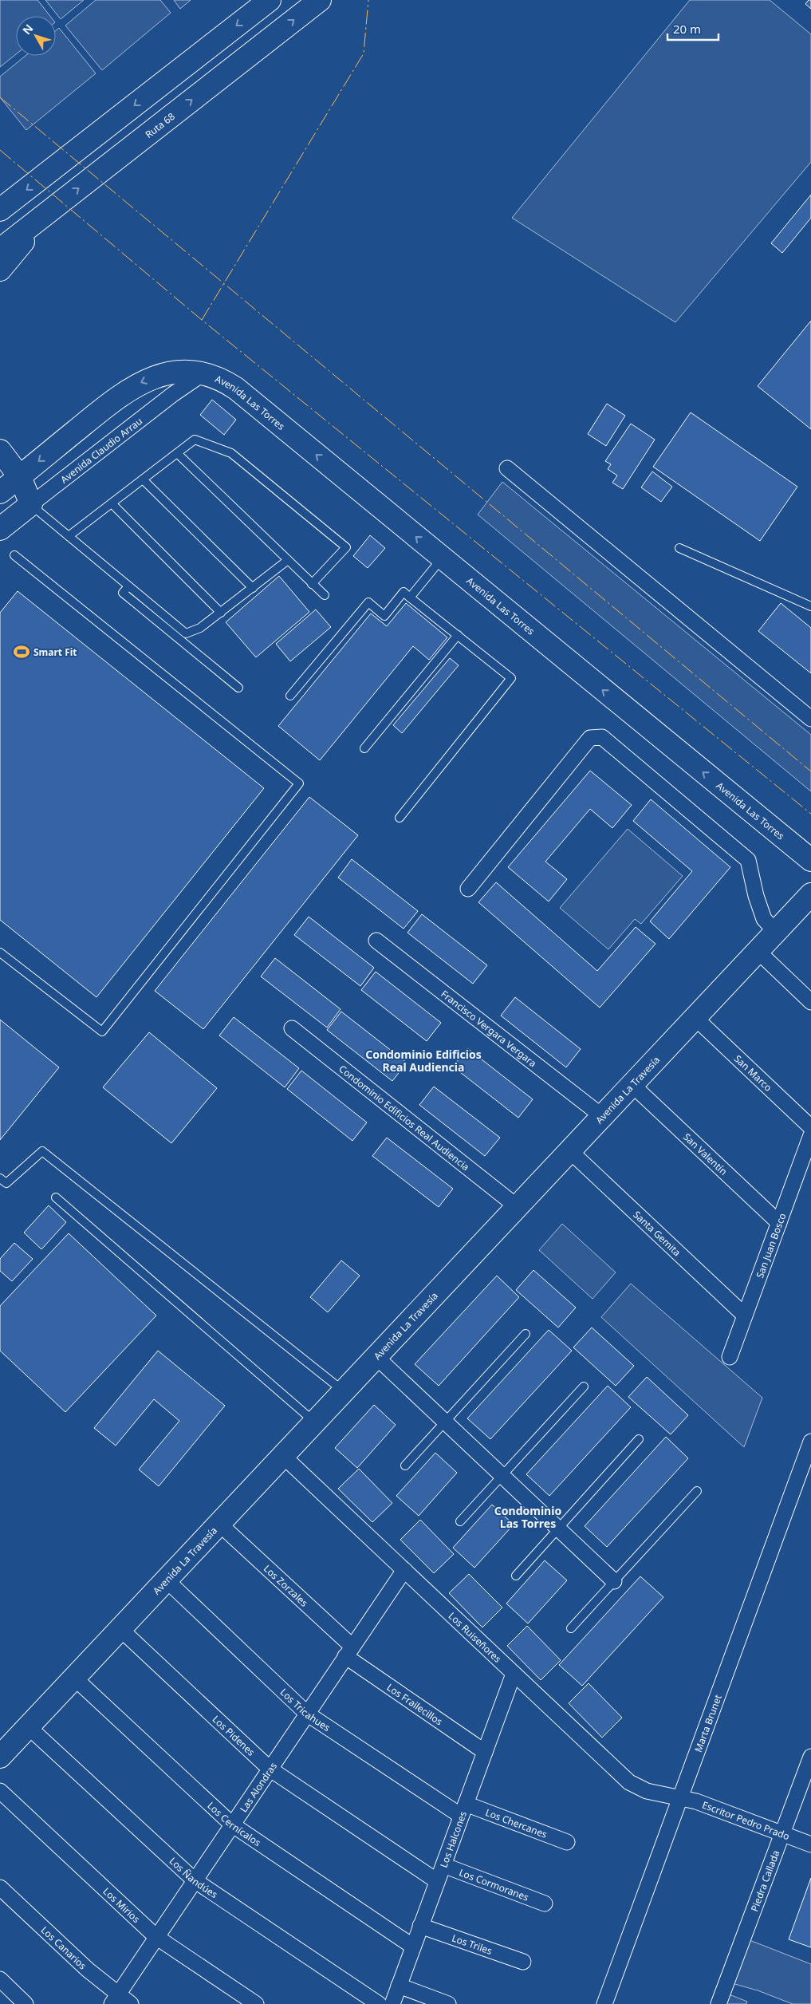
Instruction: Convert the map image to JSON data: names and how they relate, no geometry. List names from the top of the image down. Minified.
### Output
{"streets":{"main road":["Ruta 68","Avenida Las Torres","Avenida Claudio Arrau","Avenida La Travesía"],"street":["Francisco Vergara Vergara","San Marco","Condominio Edificios Real Audiencia","San Valentín","Santa Gemita","San Juan Bosco","Los Zorzales","Los Ruiseñores","Los Frailecillos","Los Tricahues","Marta Brunet","Los Pidenes","Las Alondras","Escritor Pedro Prado","Los Chercanes","Los Cernícalos","Los Halcones","Los Ñandúes","Piedra Callada","Los Cormoranes","Los Mirios","Los Triles","Los Canarios"]},"crossings":[["Avenida Las Torres","Avenida Claudio Arrau"],["Francisco Vergara Vergara","Avenida La Travesía"],["San Marco","Avenida La Travesía"],["Avenida La Travesía","Condominio Edificios Real Audiencia"],["Avenida La Travesía","San Valentín"],["Avenida La Travesía","Santa Gemita"],["Avenida La Travesía","Los Zorzales"],["Avenida La Travesía","Los Ruiseñores"],["Avenida La Travesía","Los Tricahues"],["Avenida La Travesía","Los Pidenes"],["Avenida La Travesía","Los Cernícalos"],["Avenida La Travesía","Los Ñandúes"],["San Valentín","San Juan Bosco"],["Santa Gemita","San Juan Bosco"],["Los Zorzales","Los Frailecillos"],["Los Zorzales","Las Alondras"],["Los Ruiseñores","Marta Brunet"],["Los Ruiseñores","Las Alondras"],["Los Ruiseñores","Escritor Pedro Prado"],["Los Ruiseñores","Los Halcones"],["Los Frailecillos","Las Alondras"],["Los Frailecillos","Los Halcones"],["Los Tricahues","Las Alondras"],["Los Tricahues","Los Chercanes"],["Los Tricahues","Los Halcones"],["Marta Brunet","Escritor Pedro Prado"],["Los Pidenes","Las Alondras"],["Los Pidenes","Los Halcones"],["Las Alondras","Los Cernícalos"],["Las Alondras","Los Ñandúes"],["Las Alondras","Los Mirios"],["Las Alondras","Los Canarios"],["Escritor Pedro Prado","Piedra Callada"],["Los Chercanes","Los Halcones"],["Los Cernícalos","Los Halcones"],["Los Halcones","Los Cormoranes"],["Los Halcones","Los Triles"]],"one_way":["Avenida Las Torres"],"districts":["Condominio Edificios Real Audiencia","Condominio Las Torres"],"places":{"sports":["Smart Fit"]},"scale_bar":"20 m","north":"top left"}
